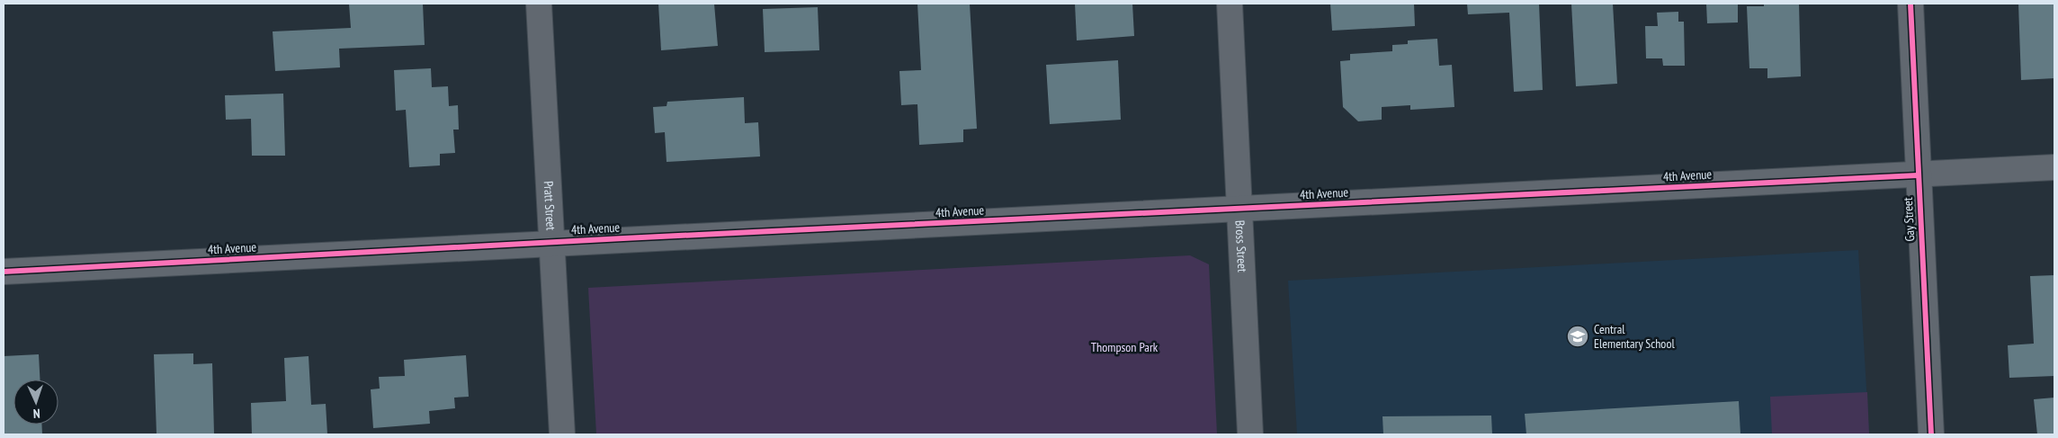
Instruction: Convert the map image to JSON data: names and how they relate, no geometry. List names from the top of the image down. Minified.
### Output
{"streets":{"street":["4th Avenue","Pratt Street","Gay Street","Bross Street"]},"crossings":[["4th Avenue","Pratt Street"],["4th Avenue","Gay Street"],["4th Avenue","Bross Street"]],"parks":["Thompson Park"],"places":{"school or university":["Central Elementary School"]},"north":"bottom"}
